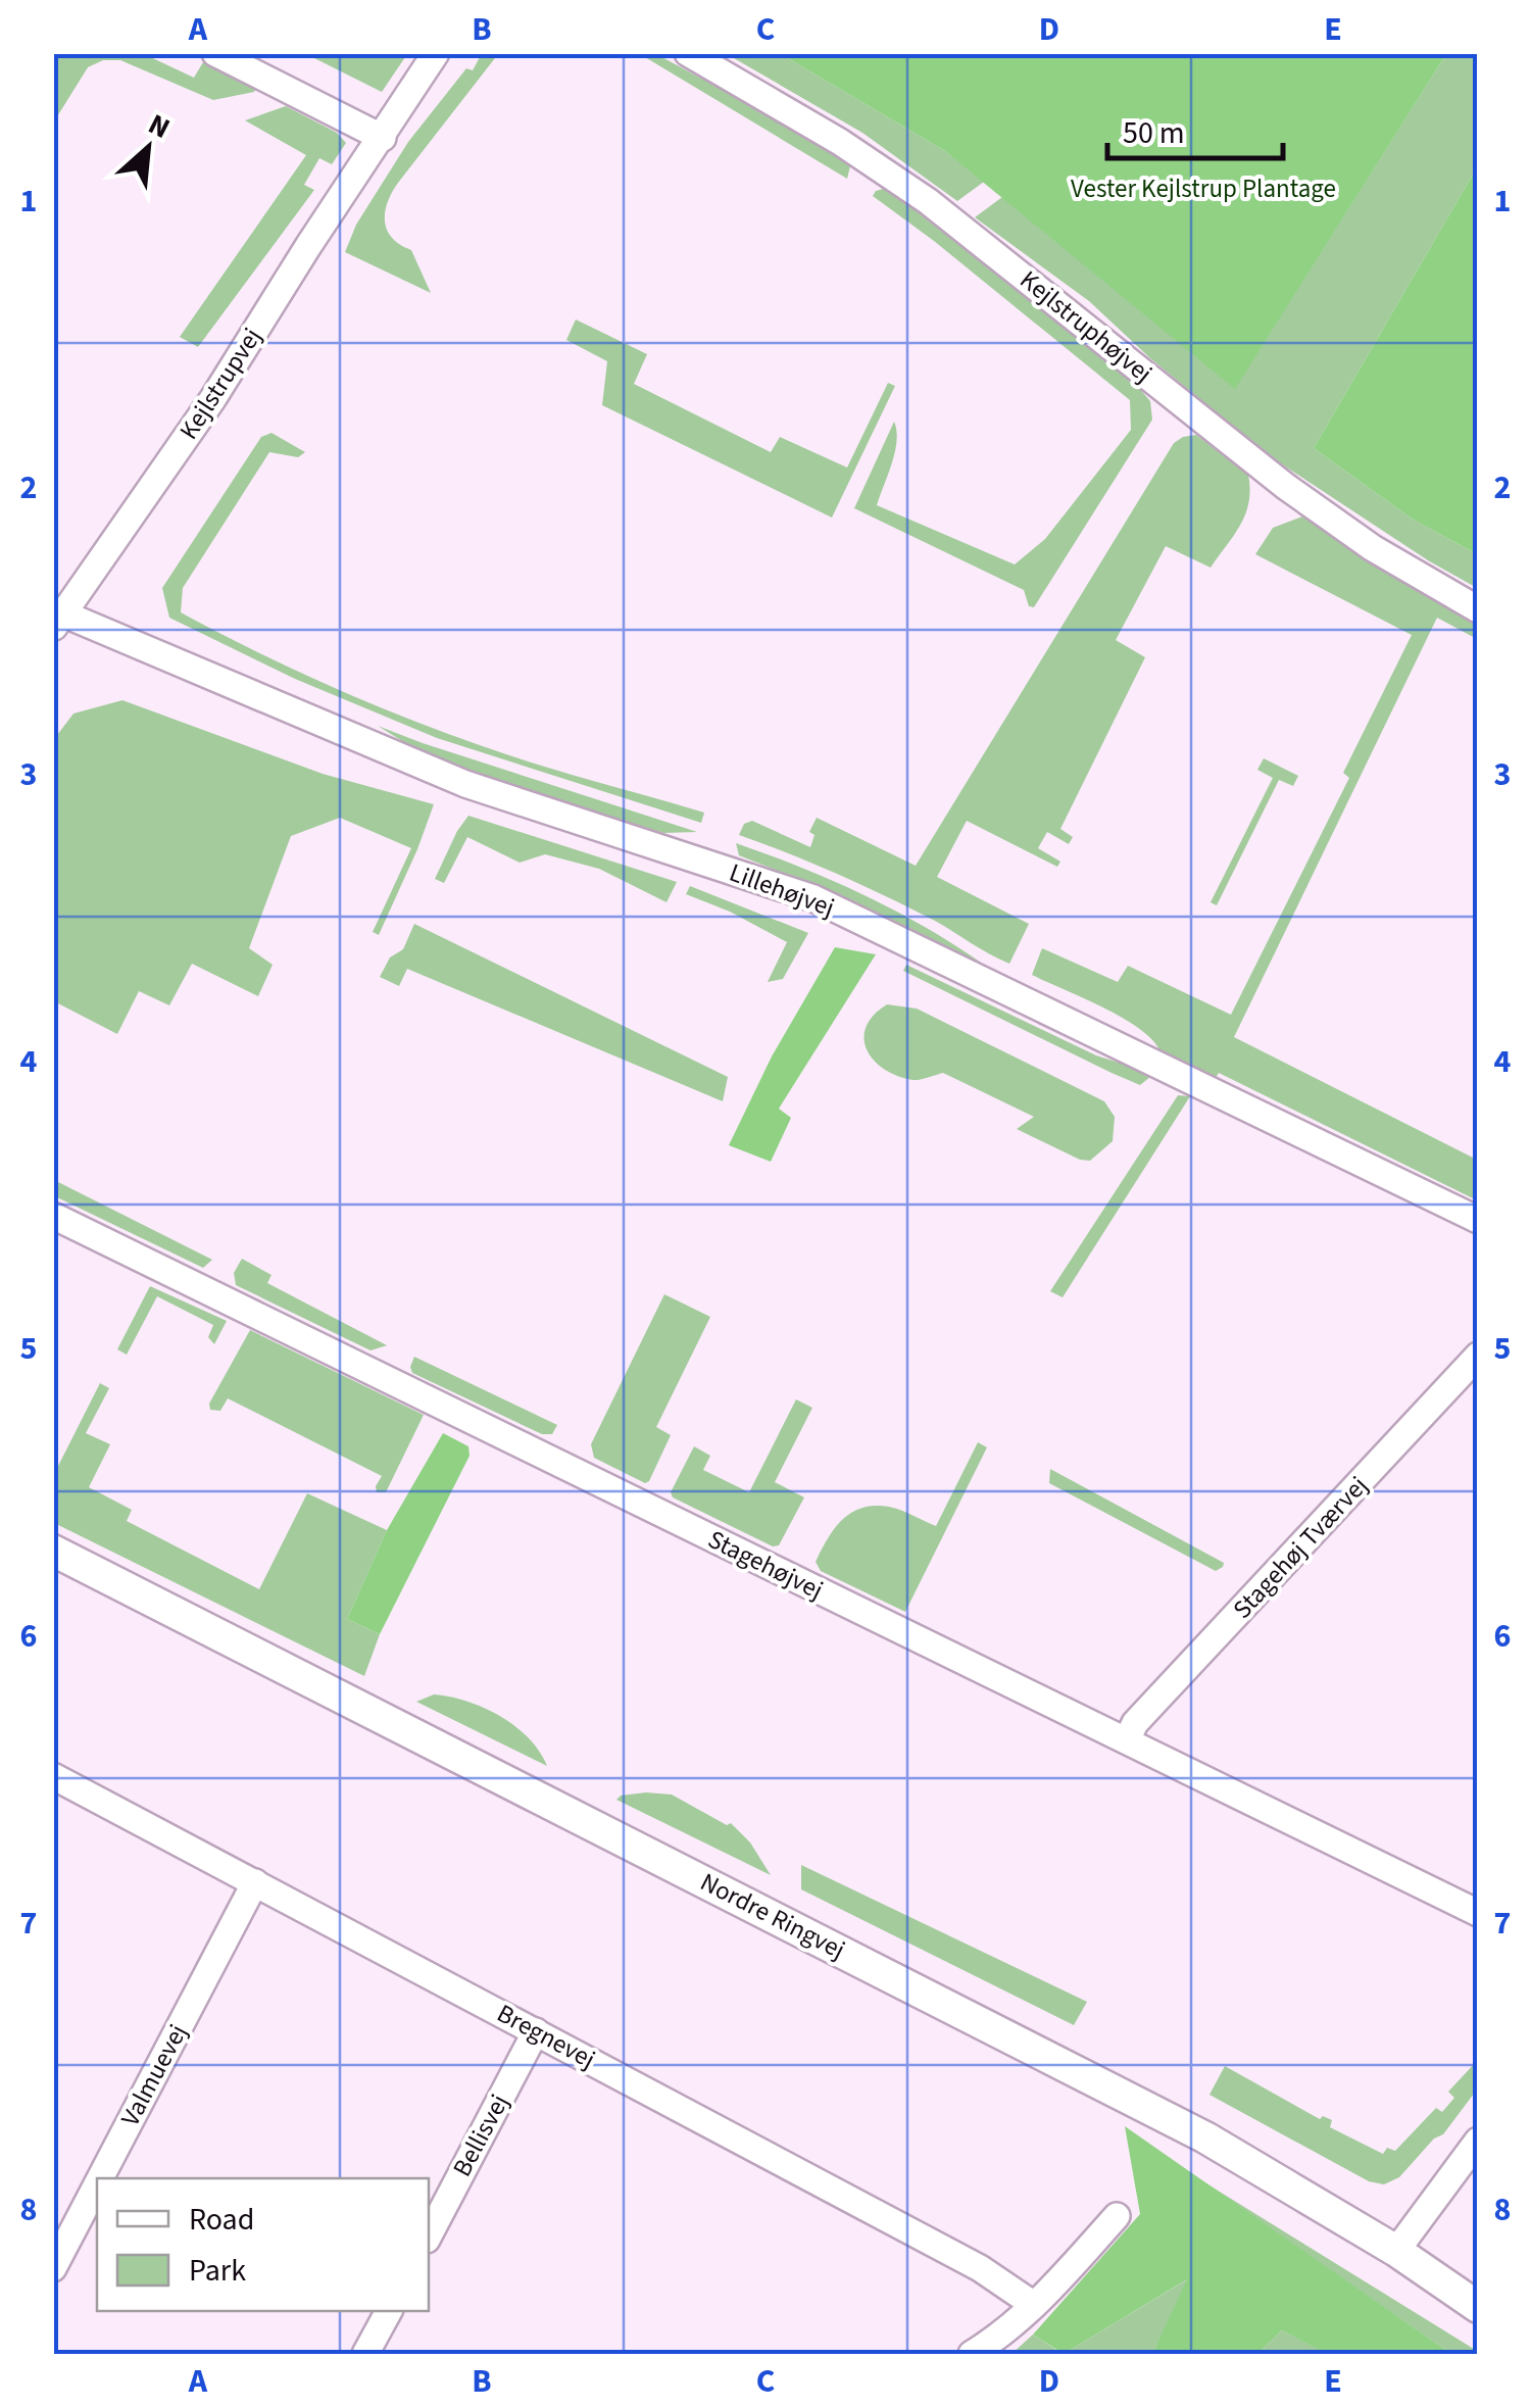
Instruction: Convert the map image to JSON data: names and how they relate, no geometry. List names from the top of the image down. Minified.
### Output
{"streets":{"main road":["Nordre Ringvej"],"street":["Kejlstruphøjvej","Kejlstrupvej","Lillehøjvej","Stagehøj Tværvej","Stagehøjvej","Bregnevej","Valmuevej","Bellisvej"]},"crossings":[["Kejlstrupvej","Lillehøjvej"],["Stagehøj Tværvej","Stagehøjvej"],["Bregnevej","Valmuevej"],["Bregnevej","Bellisvej"]],"parks":["Vester Kejlstrup Plantage"],"legend":["Road","Park"],"scale_bar":"50 m","north":"top right","grid":{"columns":["A","B","C","D","E"],"rows":["1","2","3","4","5","6","7","8"]}}
